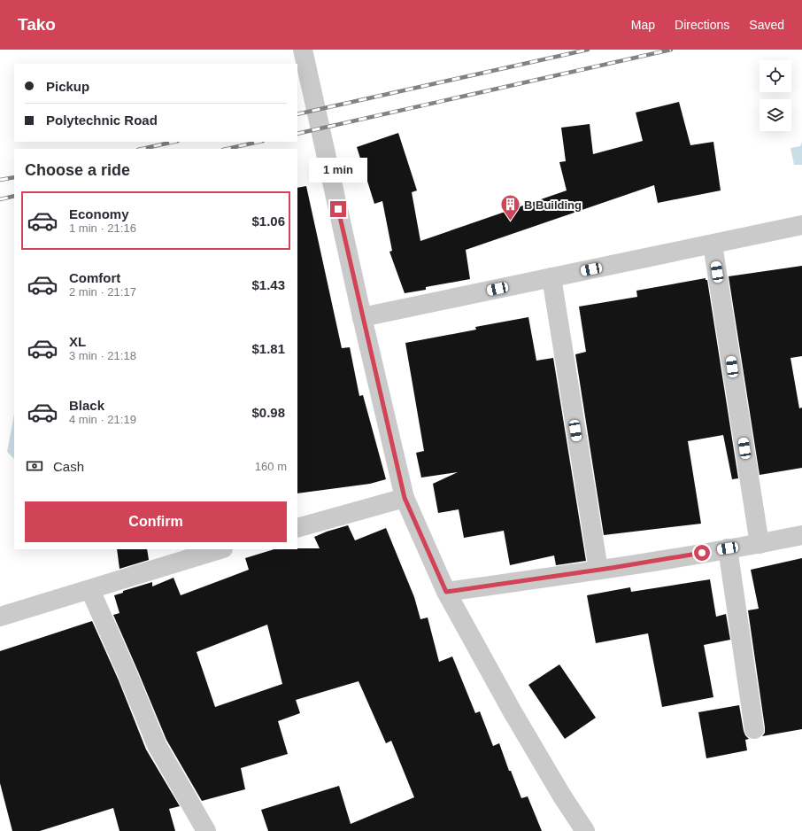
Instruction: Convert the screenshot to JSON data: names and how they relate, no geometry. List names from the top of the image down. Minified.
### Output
{"places":{"building":["B Building"]},"page":{"header":"Tako","nav":["Map","Directions","Saved"],"banner":["Pickup","Polytechnic Road"],"heading":"Choose a ride","bubble":"1 min","list":[{"name":"Economy","note":"1 min · 21:16","value":"$1.06"},{"name":"Comfort","note":"2 min · 21:17","value":"$1.43"},{"name":"XL","note":"3 min · 21:18","value":"$1.81"},{"name":"Black","note":"4 min · 21:19","value":"$0.98"}],"pay":["Cash","160 m"],"buttons":"Confirm"}}
